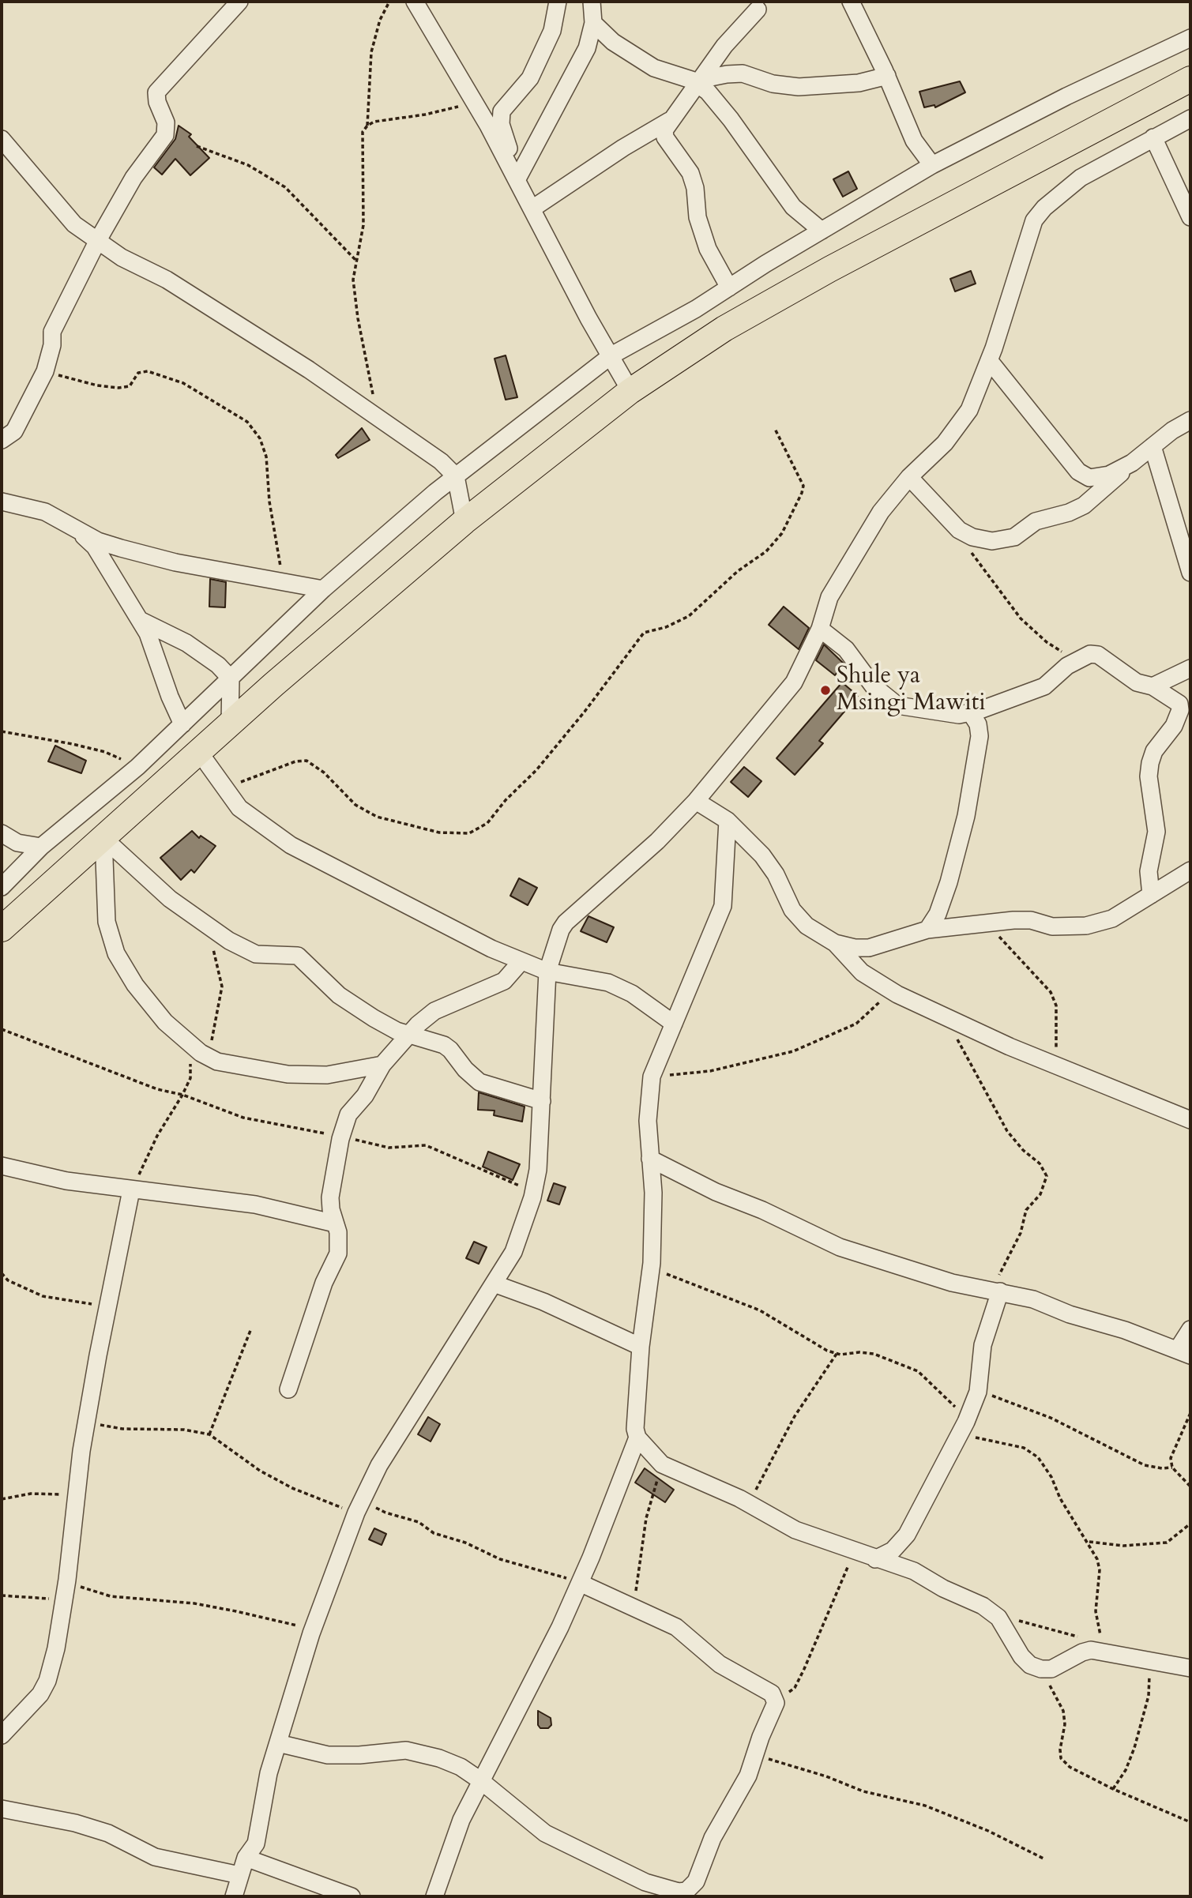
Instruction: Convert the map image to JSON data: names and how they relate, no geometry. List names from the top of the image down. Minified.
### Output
{"places":["Shule ya Msingi Mawiti"]}
